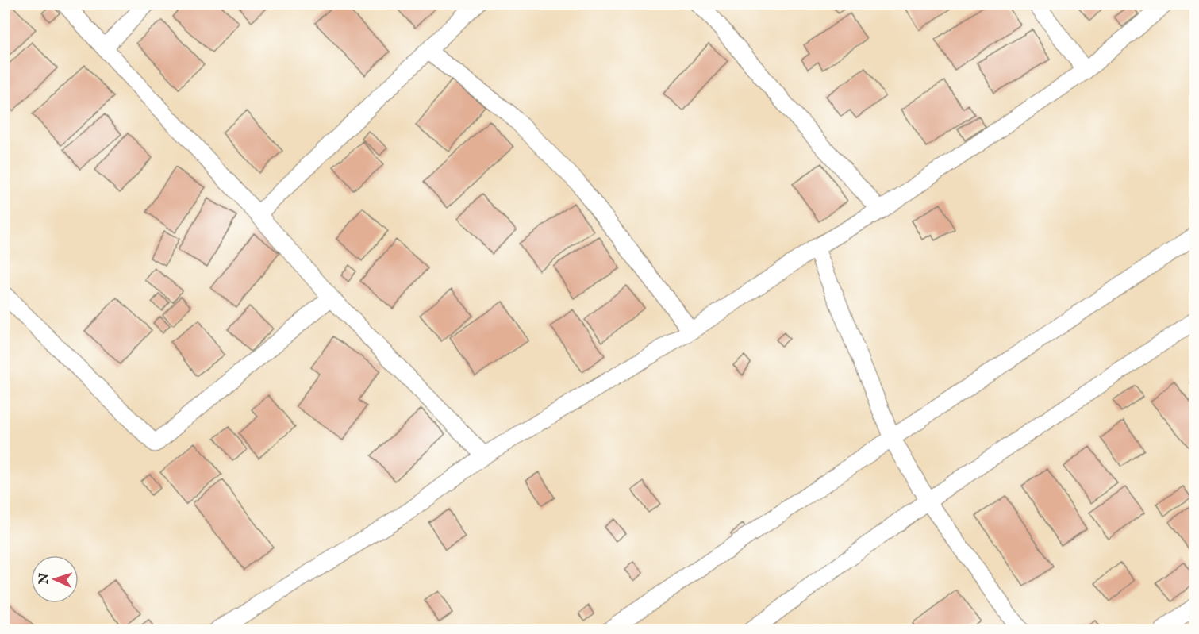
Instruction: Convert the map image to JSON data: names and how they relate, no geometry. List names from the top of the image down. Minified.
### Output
{"north":"left"}
